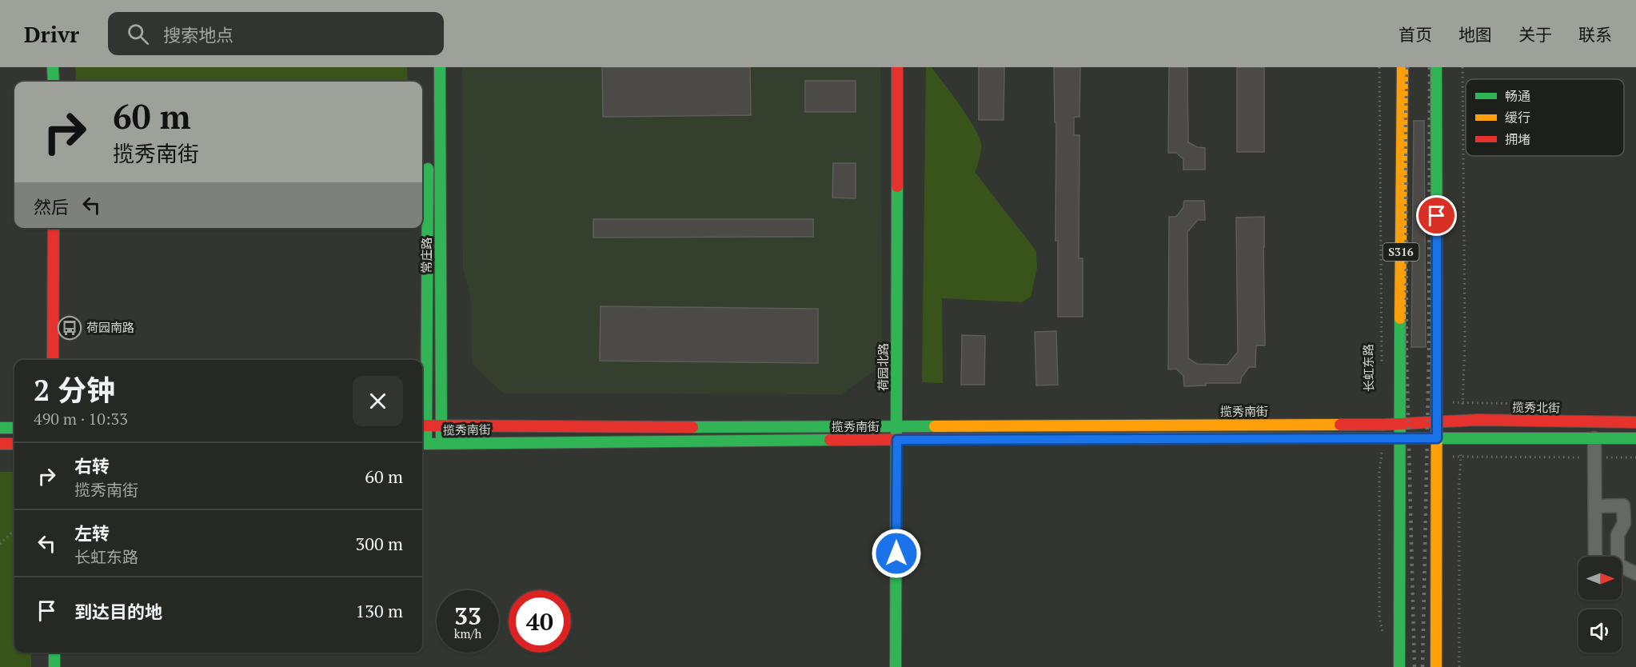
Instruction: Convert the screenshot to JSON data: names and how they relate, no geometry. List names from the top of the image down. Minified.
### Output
{"streets":{"main road":["S316","常庄路","荷园北路","揽秀北街","揽秀南街"],"path":["长虹东路"]},"crossings":[["S316","揽秀南街"],["常庄路","揽秀南街"],["荷园北路","揽秀南街"],["揽秀北街","揽秀南街"]],"places":{"bus stop":["荷园南路"]},"legend":["畅通","缓行","拥堵"],"north":"right","page":{"header":"Drivr","search":"搜索地点","nav":["首页","地图","关于","联系"],"turn":["60 m","揽秀南街"],"then":"然后","heading":["2 分钟","490 m · 10:33"],"list":[{"name":"右转","note":"揽秀南街","value":"60 m"},{"name":"左转","note":"长虹东路","value":"300 m"},{"name":"到达目的地","value":"130 m"}],"speed":"33 km/h","limit":"40"}}
